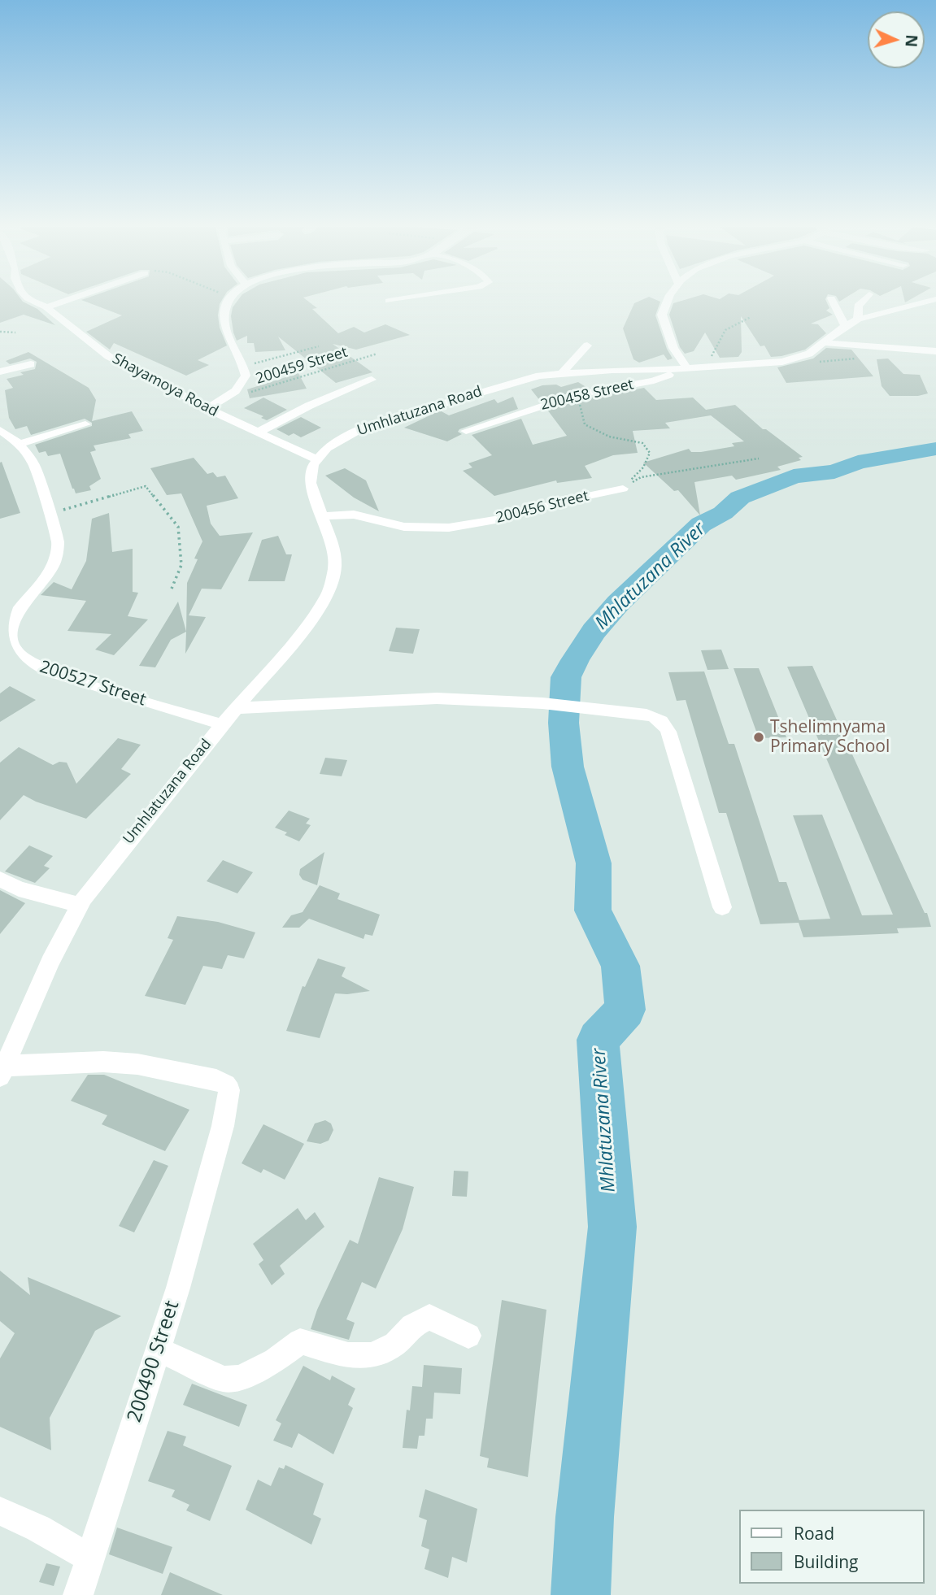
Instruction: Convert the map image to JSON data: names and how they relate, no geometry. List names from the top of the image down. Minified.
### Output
{"streets":{"street":["Shayamoya Road","200458 Street","Umhlatuzana Road","200456 Street","200527 Street","200490 Street"],"path":["200459 Street"]},"crossings":[["Shayamoya Road","Umhlatuzana Road"],["200458 Street","Umhlatuzana Road"],["Umhlatuzana Road","200456 Street"],["Umhlatuzana Road","200527 Street"],["Umhlatuzana Road","200490 Street"]],"water":["Mhlatuzana River"],"places":["Tshelimnyama Primary School"],"legend":["Road","Building"],"north":"right"}
